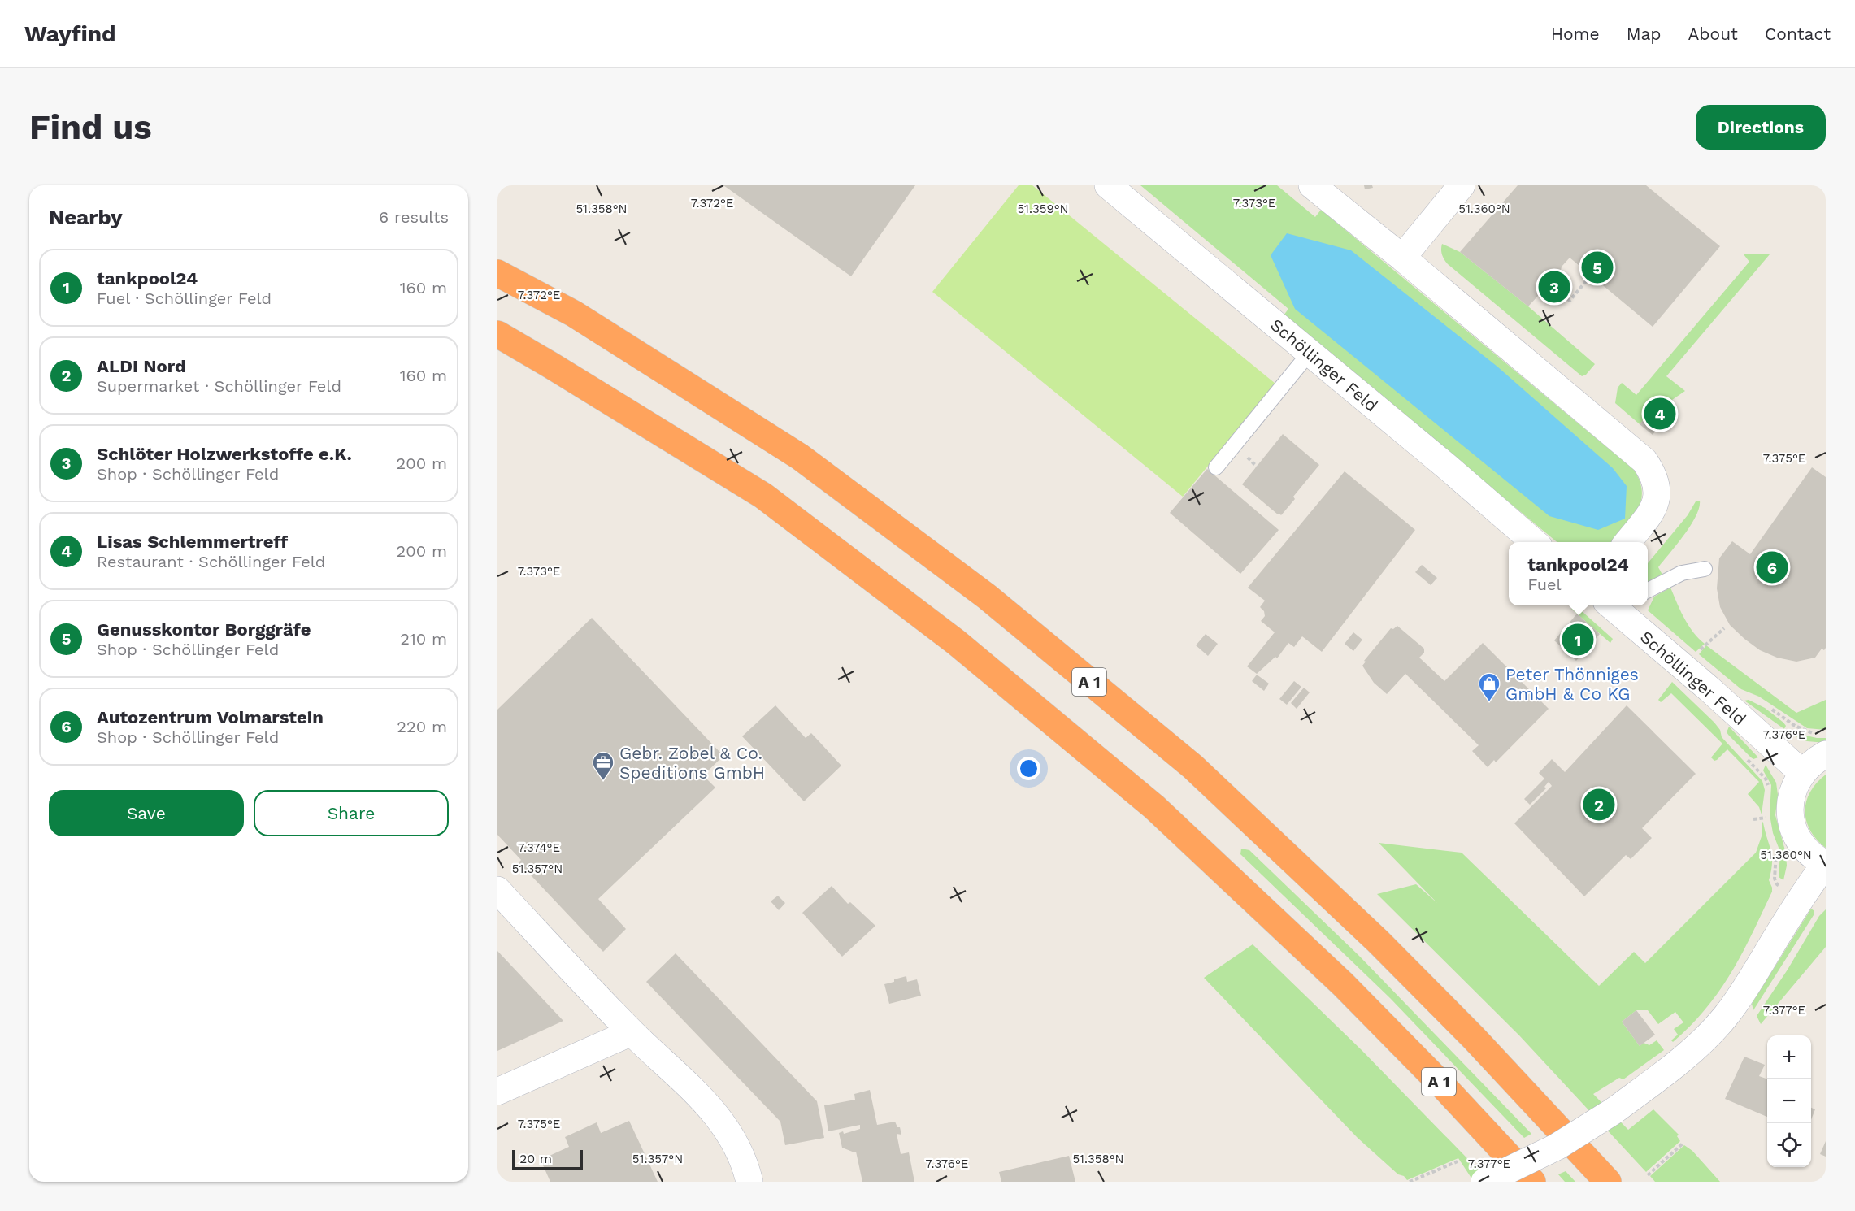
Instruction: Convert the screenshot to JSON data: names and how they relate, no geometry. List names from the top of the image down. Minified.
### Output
{"streets":{"highway":["A 1"],"street":["Schöllinger Feld"]},"places":{"shop":["Peter Thönniges GmbH & Co KG"],"office":["Gebr. Zobel & Co. Speditions GmbH"]},"scale_bar":"20 m","page":{"header":"Wayfind","nav":["Home","Map","About","Contact"],"buttons":["Directions",["Save","Share"]],"title":"Find us","heading":["Nearby","6 results"],"list":[{"mark":"1","name":"tankpool24","note":"Fuel · Schöllinger Feld","value":"160 m"},{"mark":"2","name":"ALDI Nord","note":"Supermarket · Schöllinger Feld","value":"160 m"},{"mark":"3","name":"Schlöter Holzwerkstoffe e.K.","note":"Shop · Schöllinger Feld","value":"200 m"},{"mark":"4","name":"Lisas Schlemmertreff","note":"Restaurant · Schöllinger Feld","value":"200 m"},{"mark":"5","name":"Genusskontor Borggräfe","note":"Shop · Schöllinger Feld","value":"210 m"},{"mark":"6","name":"Autozentrum Volmarstein","note":"Shop · Schöllinger Feld","value":"220 m"}],"pins":["5","3","4","6","1","2"],"popup":["tankpool24","Fuel"],"map_buttons":["+","−"],"scale":"20 m"},"coordinates":["7.372°E","7.373°E","51.358°N","51.359°N","51.360°N","7.375°E","7.376°E","7.374°E","51.357°N","7.377°E"]}
